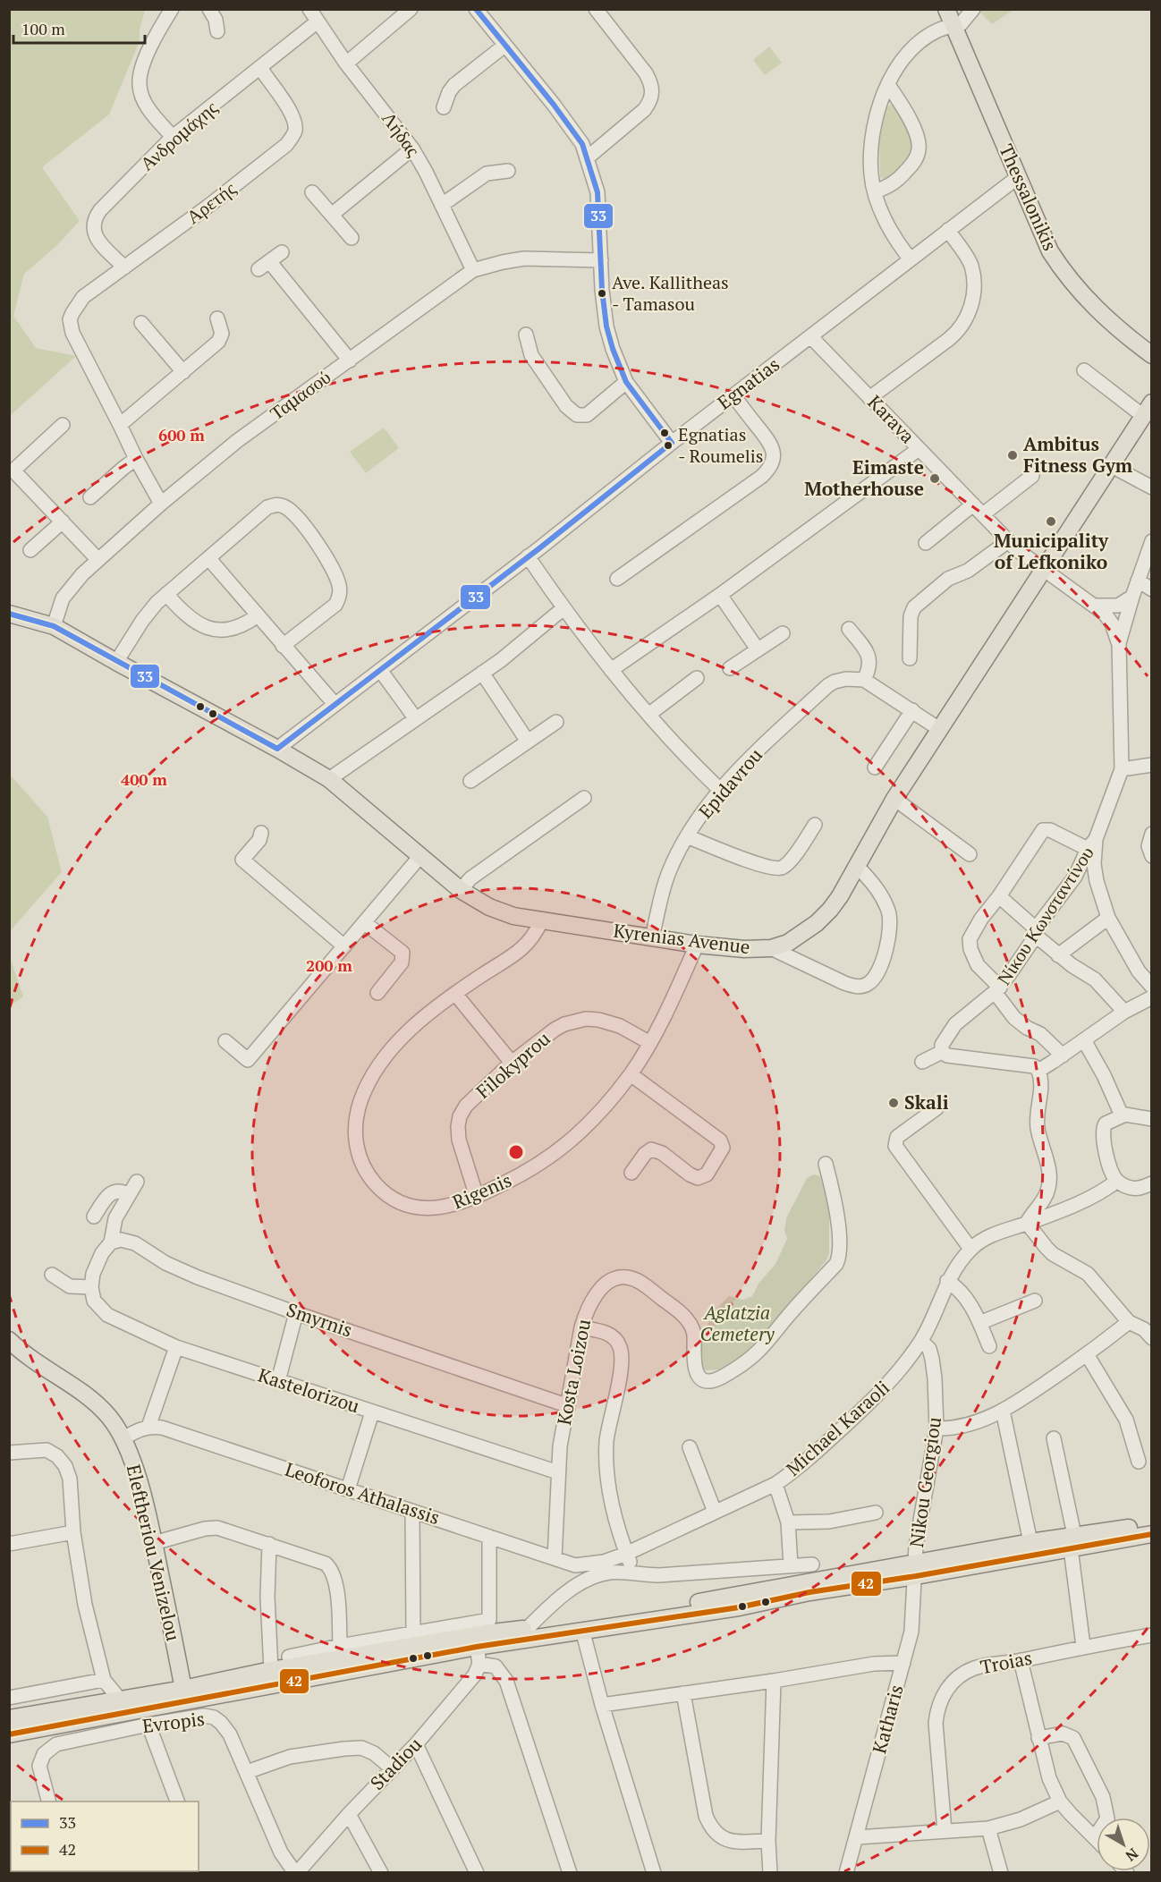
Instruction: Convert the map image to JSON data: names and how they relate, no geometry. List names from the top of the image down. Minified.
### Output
{"streets":{"main road":["Thessalonikis","Kyrenias Avenue","Eleftheriou Venizelou"],"street":["Λήδας","Ανδρομάχης","Αρετής","Egnatias","Ταμασού","Karava","Epidavrou","Νίκου Κωνσταντίνου","Filokyprou","Rigenis","Smyrnis","Kosta Loizou","Kastelorizou","Michael Karaoli","Nikou Georgiou","Leoforos Athalassis","Troias","Katharis","Evropis","Stadiou"]},"crossings":[["Λήδας","Ανδρομάχης"],["Λήδας","Ταμασού"],["Ανδρομάχης","Αρετής"],["Thessalonikis","Egnatias"],["Egnatias","Karava"],["Egnatias","Kyrenias Avenue"],["Ταμασού","Kyrenias Avenue"],["Karava","Νίκου Κωνσταντίνου"],["Karava","Kyrenias Avenue"],["Epidavrou","Kyrenias Avenue"],["Kyrenias Avenue","Rigenis"],["Filokyprou","Rigenis"],["Smyrnis","Kosta Loizou"],["Kosta Loizou","Kastelorizou"],["Kosta Loizou","Leoforos Athalassis"],["Michael Karaoli","Nikou Georgiou"],["Michael Karaoli","Leoforos Athalassis"],["Nikou Georgiou","Katharis"],["Evropis","Stadiou"]],"parks":["Aglatzia Cemetery"],"places":["Ave. Kallitheas - Tamasou","Egnatias - Roumelis","Ambitus Fitness Gym","Eimaste Motherhouse","Municipality of Lefkoniko","Skali"],"lines":["transit line 33","transit line 42"],"legend":["33","42"],"scale_bar":"100 m","north":"bottom right","rings":["600 m","400 m","200 m"]}
